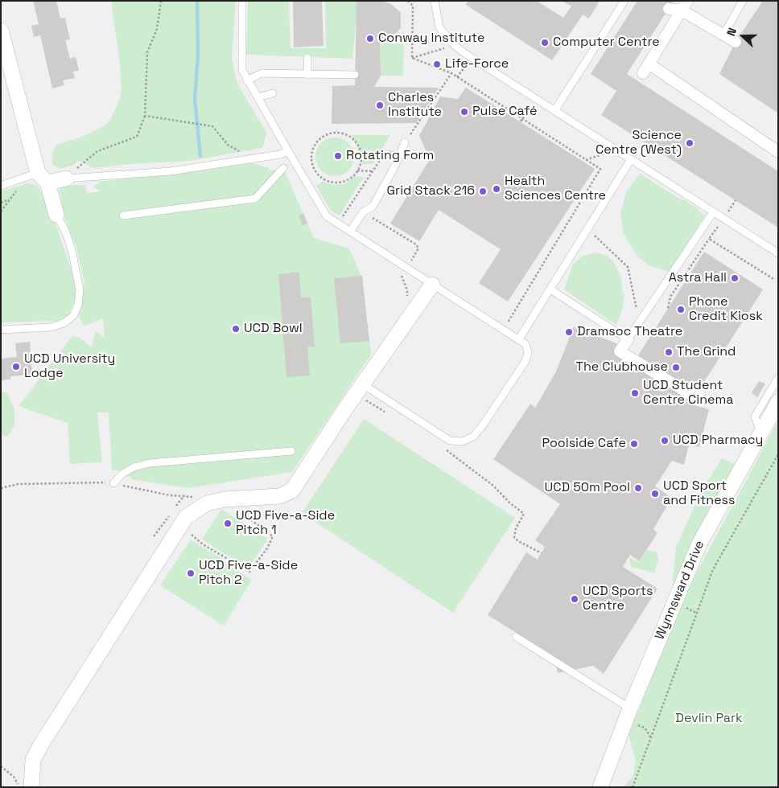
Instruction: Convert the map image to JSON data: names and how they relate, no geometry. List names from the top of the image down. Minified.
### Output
{"streets":{"street":["Wynnsward Drive"]},"parks":["Devlin Park"],"places":["Conway Institute","Computer Centre","Life-Force","Charles Institute","Pulse Café","Science Centre (West)","Rotating Form","Health Sciences Centre","Grid Stack 216","Astra Hall","Phone Credit Kiosk","UCD Bowl","Dramsoc Theatre","The Grind","UCD University Lodge","The Clubhouse","UCD Student Centre Cinema","UCD Pharmacy","Poolside Cafe","UCD 50m Pool","UCD Sport and Fitness","UCD Five-a-Side Pitch 1","UCD Five-a-Side Pitch 2","UCD Sports Centre"],"north":"left"}
